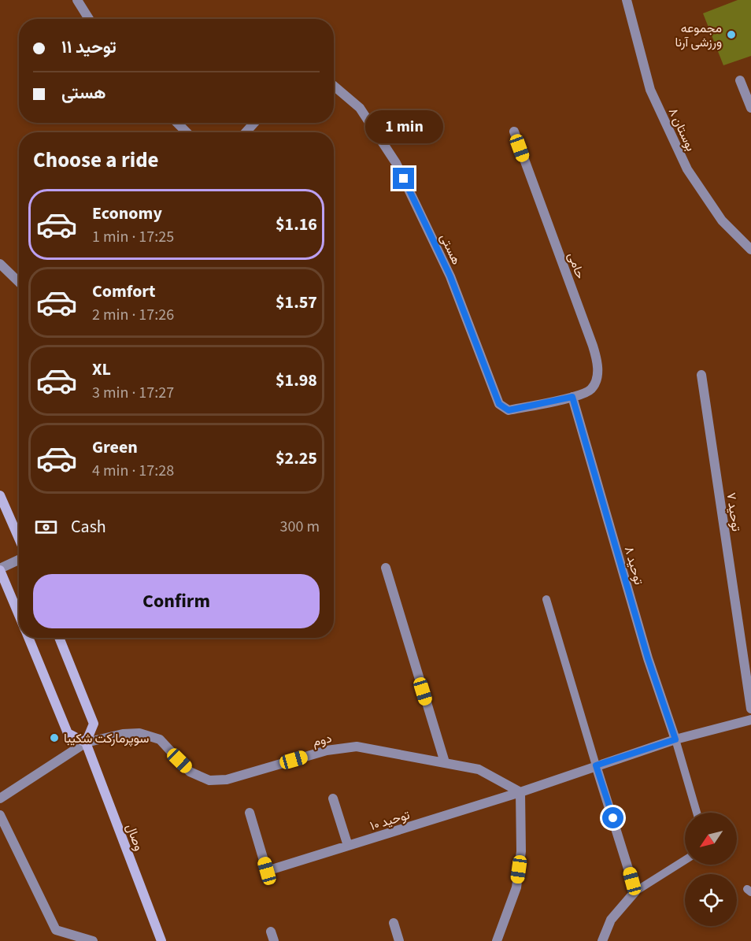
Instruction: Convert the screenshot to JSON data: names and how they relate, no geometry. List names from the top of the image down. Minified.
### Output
{"streets":{"main road":["وصال"],"street":["بوستان ۸","هستی","حامی","توحید ۷","توحید ۸","دوم","توحید ۱۰"]},"crossings":[["هستی","حامی"],["هستی","توحید ۸"],["حامی","توحید ۸"],["توحید ۸","توحید ۱۰"],["دوم","توحید ۱۰"],["دوم","وصال"]],"places":["مجموعه ورزشی آرنا","سوپرمارکت شکیبا"],"north":"bottom left","page":{"banner":["توحید ۱۱","هستی"],"bubble":"1 min","heading":"Choose a ride","list":[{"name":"Economy","note":"1 min · 17:25","value":"$1.16"},{"name":"Comfort","note":"2 min · 17:26","value":"$1.57"},{"name":"XL","note":"3 min · 17:27","value":"$1.98"},{"name":"Green","note":"4 min · 17:28","value":"$2.25"}],"pay":["Cash","300 m"],"buttons":"Confirm"}}
